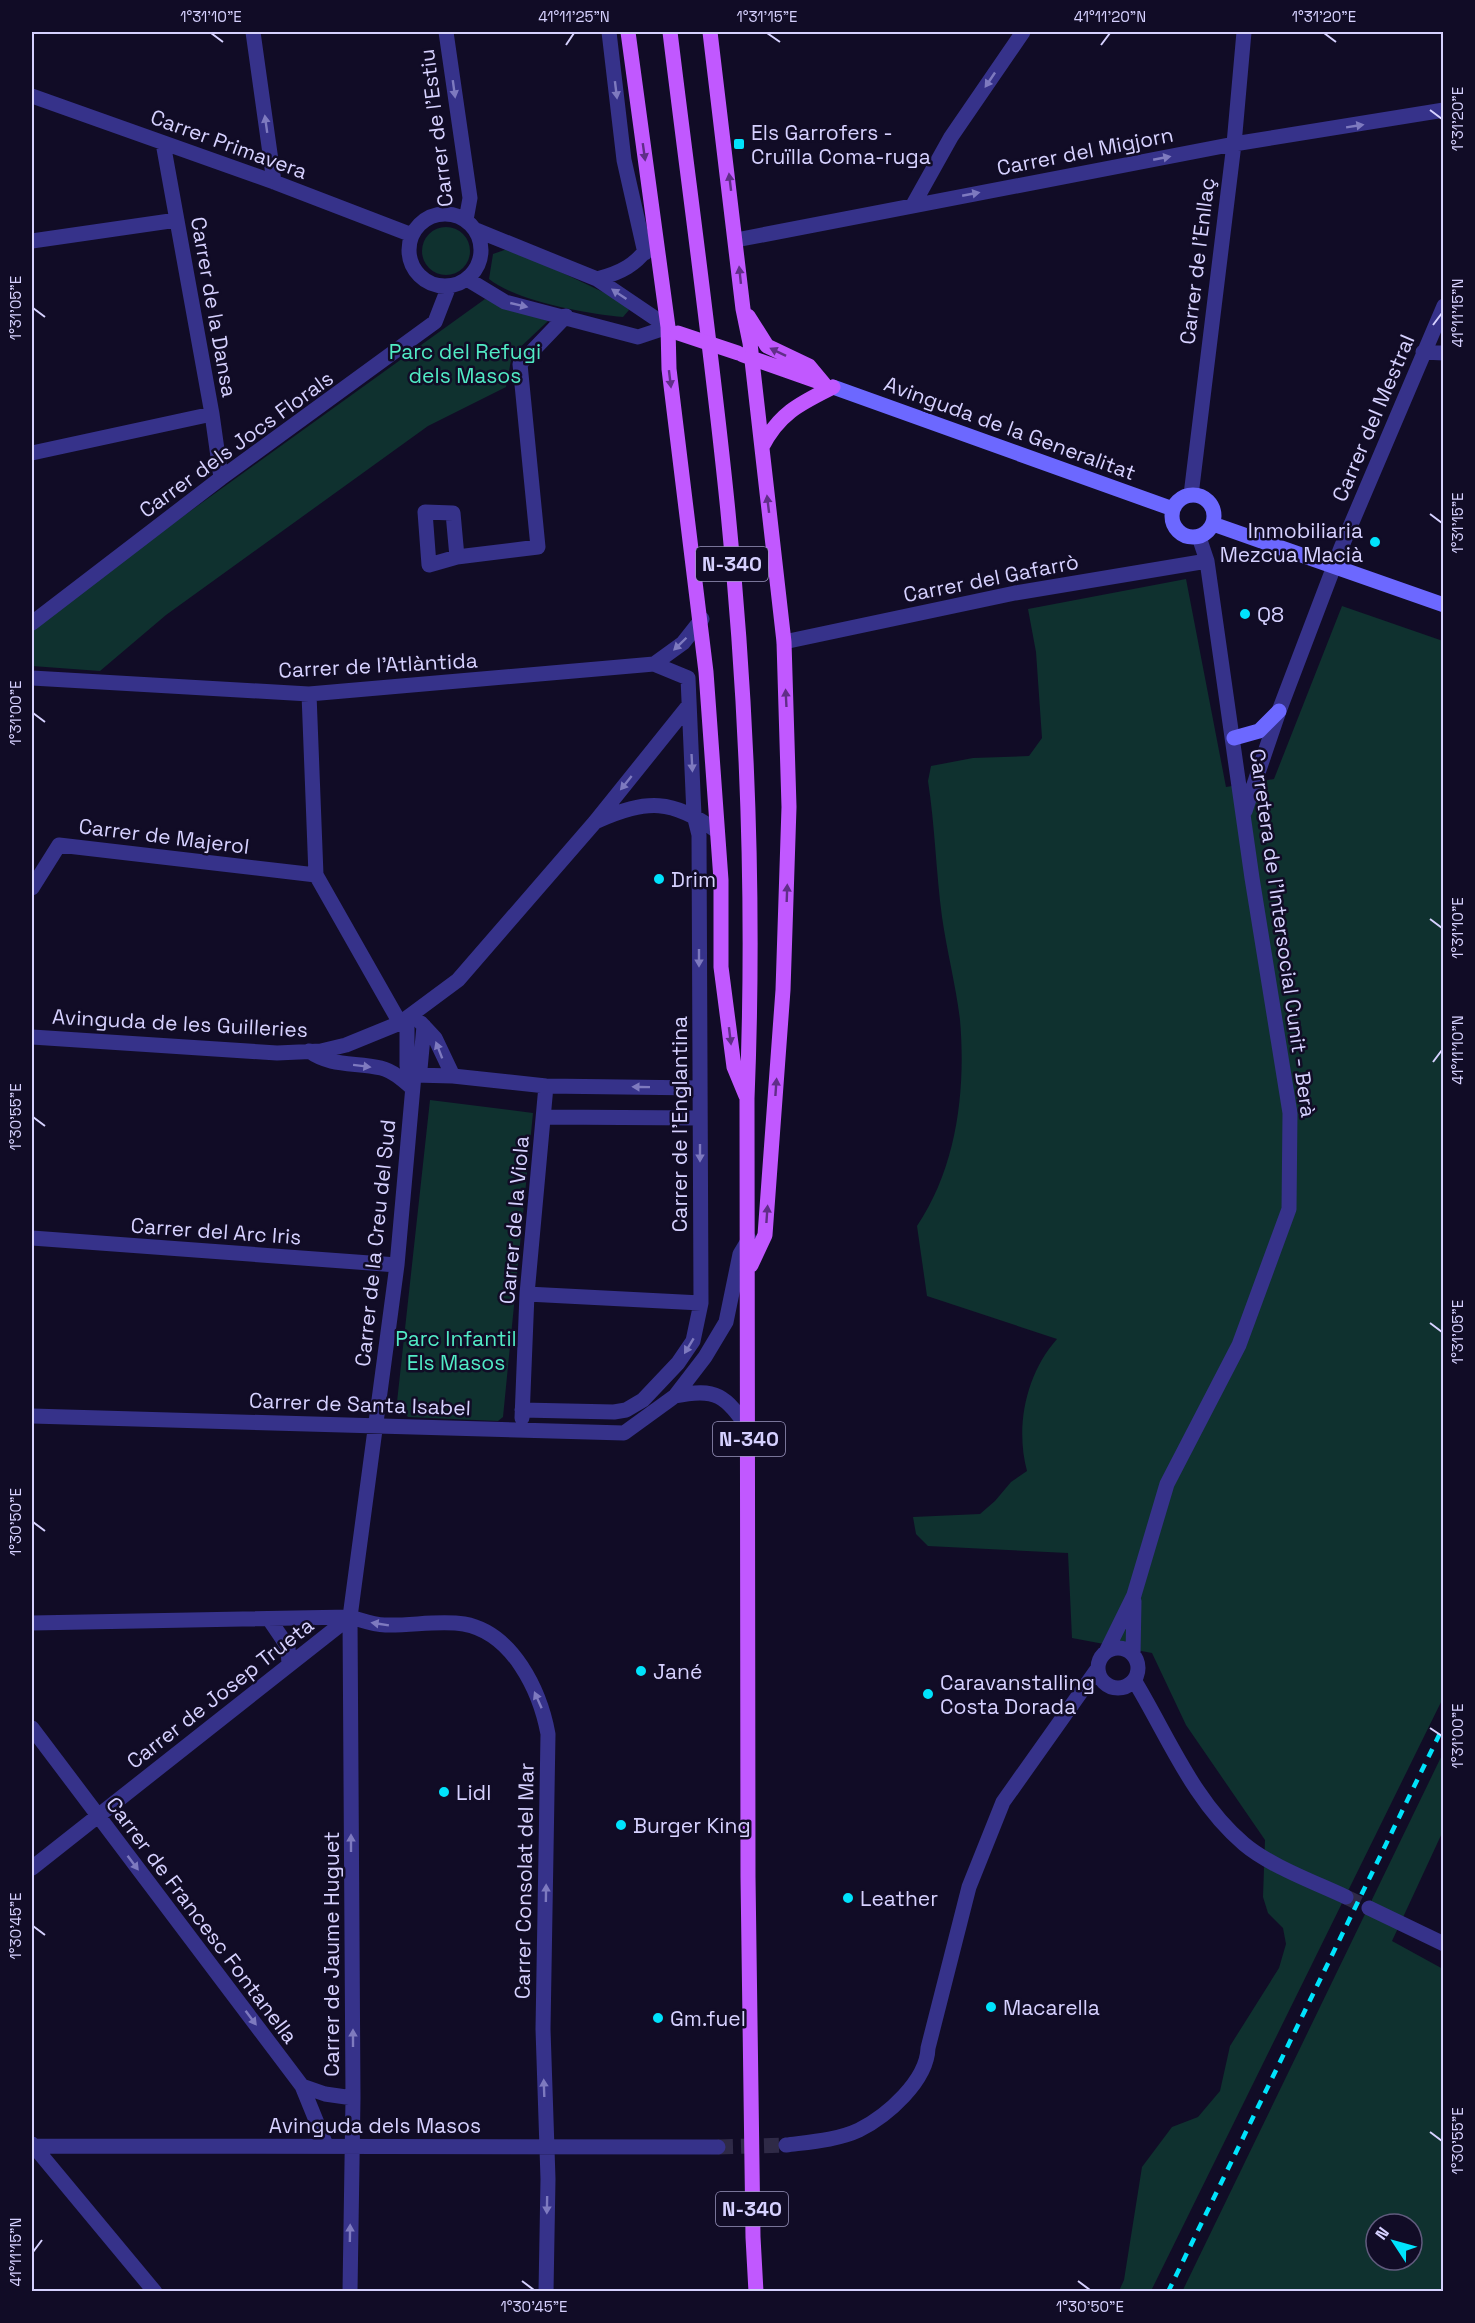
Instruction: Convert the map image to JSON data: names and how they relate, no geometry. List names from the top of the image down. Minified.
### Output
{"streets":{"main road":["N-340"],"street":["Carrer de l'Estiu","Carrer Primavera","Carrer del Migjorn","Carrer de l'Enllaç","Carrer de la Dansa","Carrer del Mestral","Avinguda de la Generalitat","Carrer dels Jocs Florals","Carrer del Gafarrò","Carrer de l'Atlàntida","Carrer de Majerol","Carretera de l'Intersocial Cunit - Berà","Avinguda de les Guilleries","Carrer de l'Englantina","Carrer de la Viola","Carrer del Arc Iris","Carrer de la Creu del Sud","Carrer de Santa Isabel","Carrer de Josep Trueta","Carrer Consolat del Mar","Carrer de Francesc Fontanella","Carrer de Jaume Huguet","Avinguda dels Masos"]},"crossings":[["Carrer de l'Estiu","Carrer Primavera"],["Carrer de l'Estiu","Carrer dels Jocs Florals"],["Carrer Primavera","Carrer de la Dansa"],["Carrer Primavera","Carrer dels Jocs Florals"],["Carrer del Migjorn","Carrer de l'Enllaç"],["Carrer de l'Enllaç","Avinguda de la Generalitat"],["Carrer de l'Enllaç","Carretera de l'Intersocial Cunit - Berà"],["Carrer de la Dansa","Carrer dels Jocs Florals"],["Carrer del Mestral","Carretera de l'Intersocial Cunit - Berà"],["Avinguda de la Generalitat","Carretera de l'Intersocial Cunit - Berà"],["N-340","Carrer de Santa Isabel"],["Carrer del Gafarrò","Carretera de l'Intersocial Cunit - Berà"],["Carrer de l'Atlàntida","Carrer de l'Englantina"],["Avinguda de les Guilleries","Carrer de l'Englantina"],["Avinguda de les Guilleries","Carrer de la Creu del Sud"],["Carrer de l'Englantina","Carrer de la Viola"],["Carrer de la Viola","Carrer de Santa Isabel"],["Carrer del Arc Iris","Carrer de la Creu del Sud"],["Carrer de la Creu del Sud","Carrer de Santa Isabel"],["Carrer de la Creu del Sud","Carrer de Josep Trueta"],["Carrer de la Creu del Sud","Carrer Consolat del Mar"],["Carrer de la Creu del Sud","Carrer de Jaume Huguet"],["Carrer de Josep Trueta","Carrer Consolat del Mar"],["Carrer de Josep Trueta","Carrer de Francesc Fontanella"],["Carrer de Josep Trueta","Carrer de Jaume Huguet"],["Carrer Consolat del Mar","Carrer de Jaume Huguet"],["Carrer Consolat del Mar","Avinguda dels Masos"],["Carrer de Francesc Fontanella","Avinguda dels Masos"],["Carrer de Jaume Huguet","Avinguda dels Masos"]],"one_way":["Carrer de l'Estiu","Carrer del Migjorn","Carrer de l'Englantina","Carrer de Francesc Fontanella","Carrer de Jaume Huguet"],"parks":["Parc del Refugi dels Masos","Parc Infantil Els Masos"],"places":{"transit":["Els Garrofers - Cruïlla Coma-ruga"],"other":["Inmobiliaria Mezcua Macià","Q8","Drim","Jané","Caravanstalling Costa Dorada","Lidl","Burger King","Leather","Macarella","Gm.fuel"]},"north":"top left","coordinates":["1°31'10\"E","41°11'25\"N","1°31'15\"E","41°11'20\"N","1°31'20\"E","1°31'05\"E","41°11'15\"N","1°31'00\"E","41°11'10\"N","1°30'55\"E","1°30'50\"E","1°30'45\"E"]}
